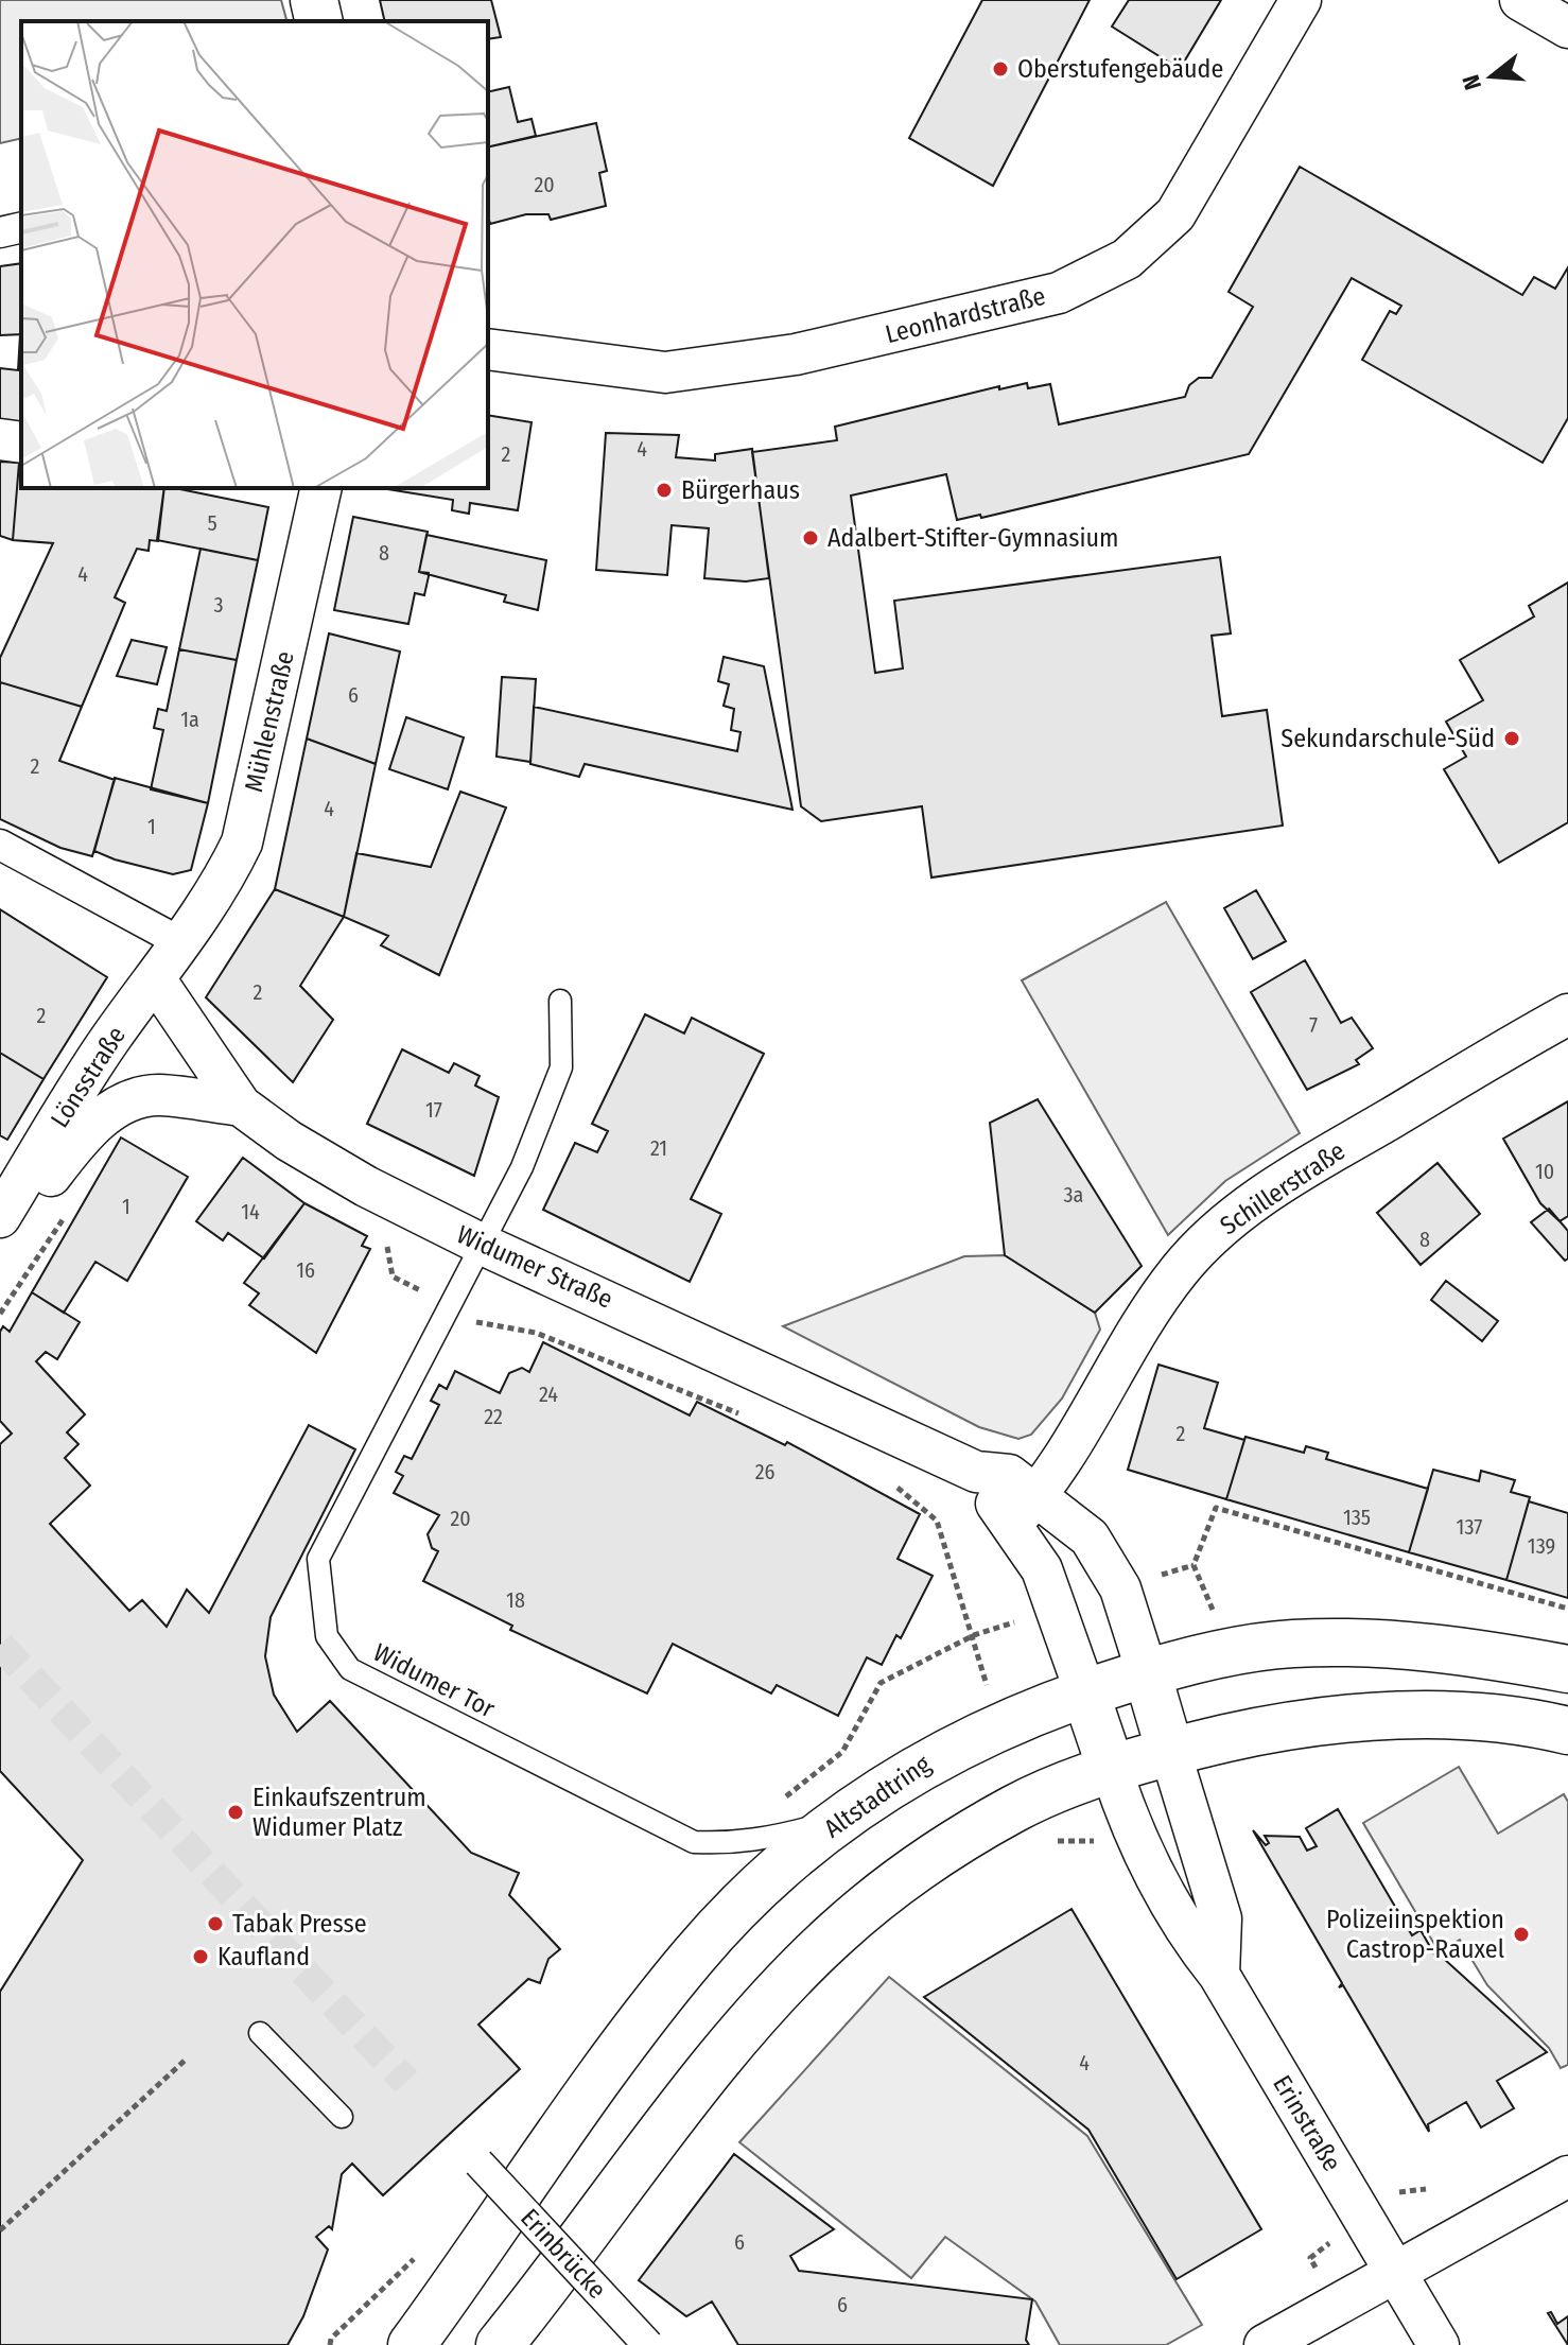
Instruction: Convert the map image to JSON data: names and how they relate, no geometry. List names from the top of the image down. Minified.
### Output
{"streets":{"main road":["Altstadtring"],"street":["Leonhardstraße","Mühlenstraße","Lönsstraße","Schillerstraße","Widumer Straße","Erinstraße","Erinbrücke"],"lane":["Widumer Tor"]},"crossings":[["Mühlenstraße","Lönsstraße"],["Lönsstraße","Widumer Straße"],["Schillerstraße","Widumer Straße"],["Widumer Straße","Widumer Tor"],["Widumer Straße","Altstadtring"],["Widumer Tor","Altstadtring"]],"places":["Oberstufengebäude","Bürgerhaus","Adalbert-Stifter-Gymnasium","Sekundarschule-Süd","Einkaufszentrum Widumer Platz","Tabak Presse","Polizeiinspektion Castrop-Rauxel","Kaufland"],"house_numbers":["20","4","2","5","8","4","3","6","1a","2","4","1","2","2","7","17","21","10","3a","1","14","8","16","24","22","2","26","135","20","137","139","18","4","6","6"],"north":"left"}
